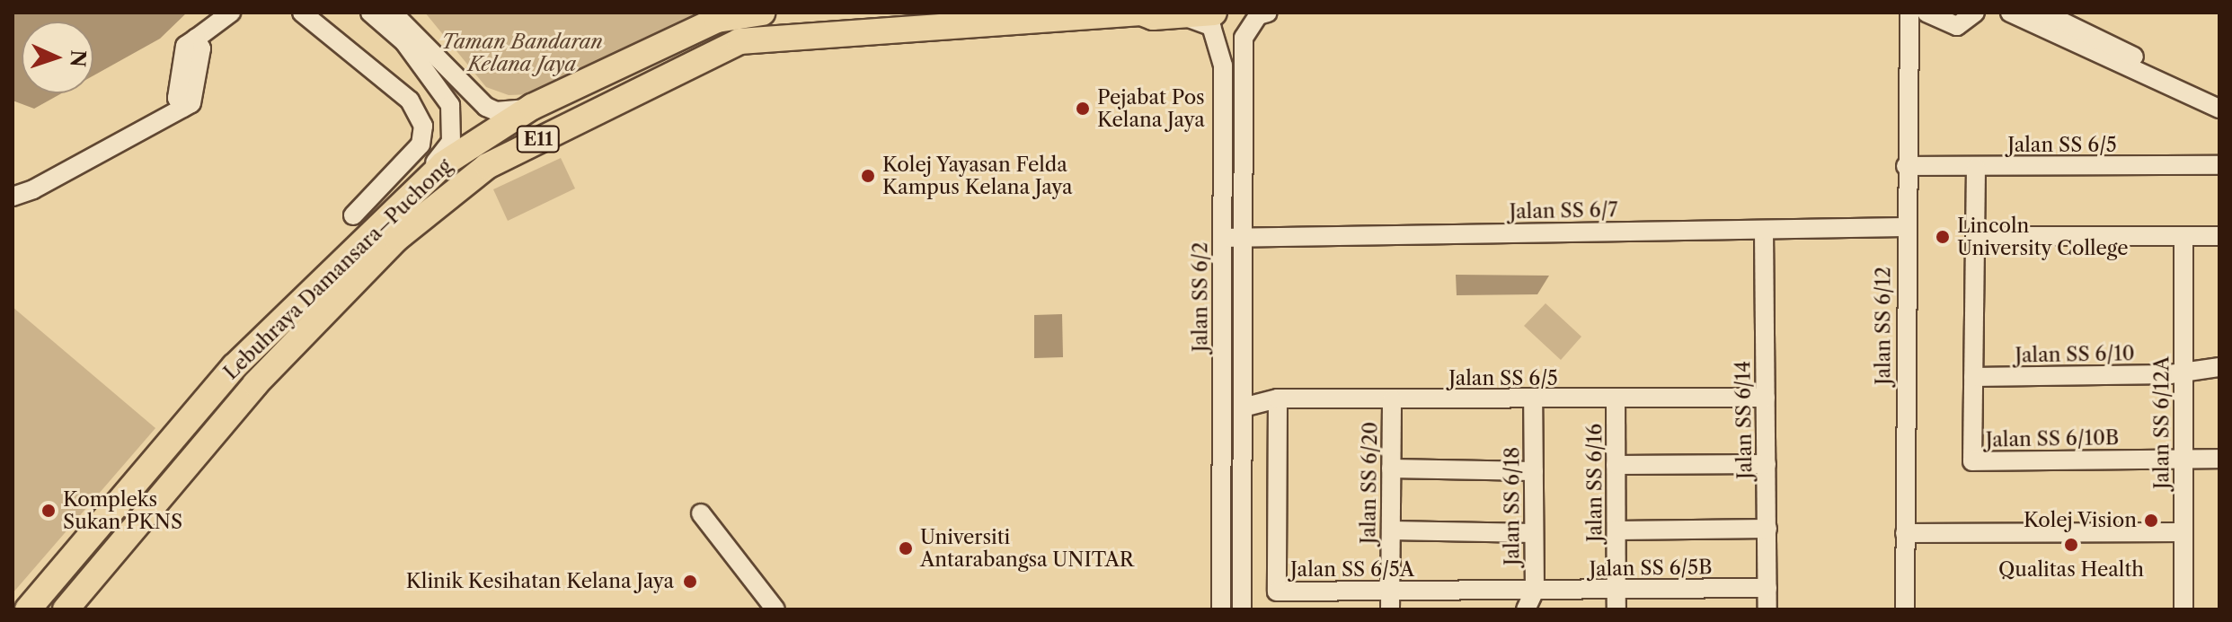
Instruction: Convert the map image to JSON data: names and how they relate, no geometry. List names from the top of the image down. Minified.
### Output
{"streets":{"highway":["E11","Lebuhraya Damansara–Puchong"],"street":["Jalan SS 6/5","Jalan SS 6/7","Jalan SS 6/2","Jalan SS 6/12","Jalan SS 6/10","Jalan SS 6/14","Jalan SS 6/12A","Jalan SS 6/10B","Jalan SS 6/20","Jalan SS 6/16","Jalan SS 6/18","Jalan SS 6/5B","Jalan SS 6/5A"]},"crossings":[["Jalan SS 6/5","Jalan SS 6/12"],["Jalan SS 6/5","Jalan SS 6/14"],["Jalan SS 6/5","Jalan SS 6/20"],["Jalan SS 6/5","Jalan SS 6/16"],["Jalan SS 6/5","Jalan SS 6/18"],["Jalan SS 6/5","Jalan SS 6/5A"],["Jalan SS 6/7","Jalan SS 6/2"],["Jalan SS 6/7","Jalan SS 6/12"],["Jalan SS 6/7","Jalan SS 6/14"],["Lebuhraya Damansara–Puchong","Jalan SS 6/2"],["Jalan SS 6/10","Jalan SS 6/12A"],["Jalan SS 6/10","Jalan SS 6/10B"],["Jalan SS 6/14","Jalan SS 6/5B"],["Jalan SS 6/12A","Jalan SS 6/10B"],["Jalan SS 6/20","Jalan SS 6/5A"],["Jalan SS 6/16","Jalan SS 6/5B"],["Jalan SS 6/18","Jalan SS 6/5B"],["Jalan SS 6/18","Jalan SS 6/5A"],["Jalan SS 6/5B","Jalan SS 6/5A"]],"parks":["Taman Bandaran Kelana Jaya"],"places":["Pejabat Pos Kelana Jaya","Kolej Yayasan Felda Kampus Kelana Jaya","Lincoln University College","Kompleks Sukan PKNS","Kolej Vision","Qualitas Health","Universiti Antarabangsa UNITAR","Klinik Kesihatan Kelana Jaya"],"north":"right"}
